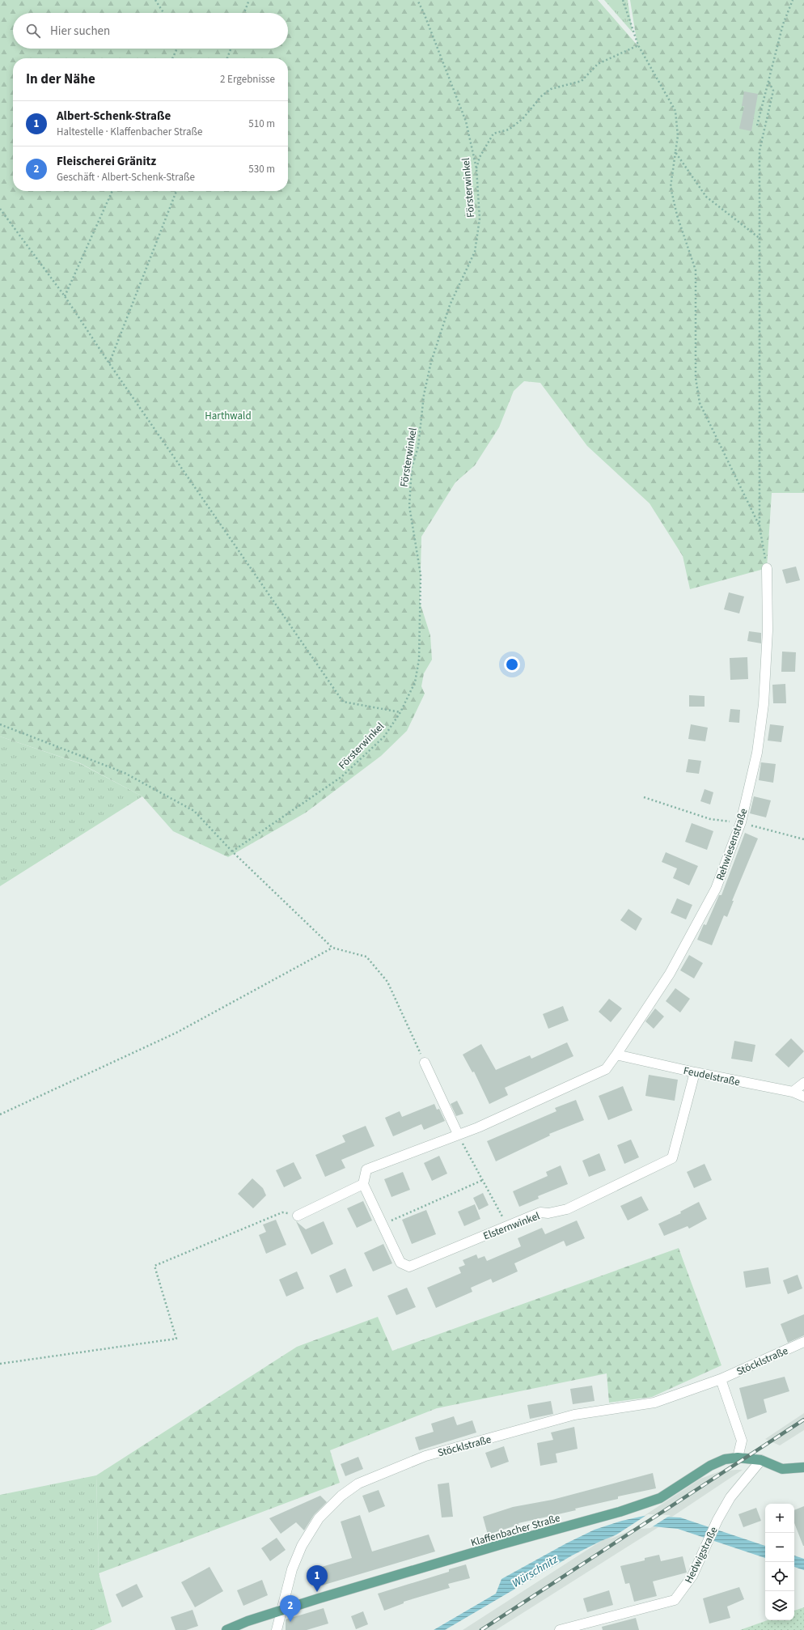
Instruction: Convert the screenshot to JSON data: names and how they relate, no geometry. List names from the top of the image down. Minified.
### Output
{"streets":{"main road":["Klaffenbacher Straße"],"street":["Rehwiesenstraße","Feudelstraße","Elsternwinkel","Stöcklstraße","Hedwigstraße"],"path":["Försterwinkel"]},"crossings":[["Rehwiesenstraße","Feudelstraße"],["Feudelstraße","Elsternwinkel"],["Stöcklstraße","Klaffenbacher Straße"],["Klaffenbacher Straße","Hedwigstraße"]],"water":["Würschnitz"],"parks":["Harthwald"],"page":{"search":"Hier suchen","heading":["In der Nähe","2 Ergebnisse"],"list":[{"mark":"1","name":"Albert-Schenk-Straße","note":"Haltestelle · Klaffenbacher Straße","value":"510 m"},{"mark":"2","name":"Fleischerei Gränitz","note":"Geschäft · Albert-Schenk-Straße","value":"530 m"}],"map_buttons":["+","−"],"pins":["1","2"]}}
